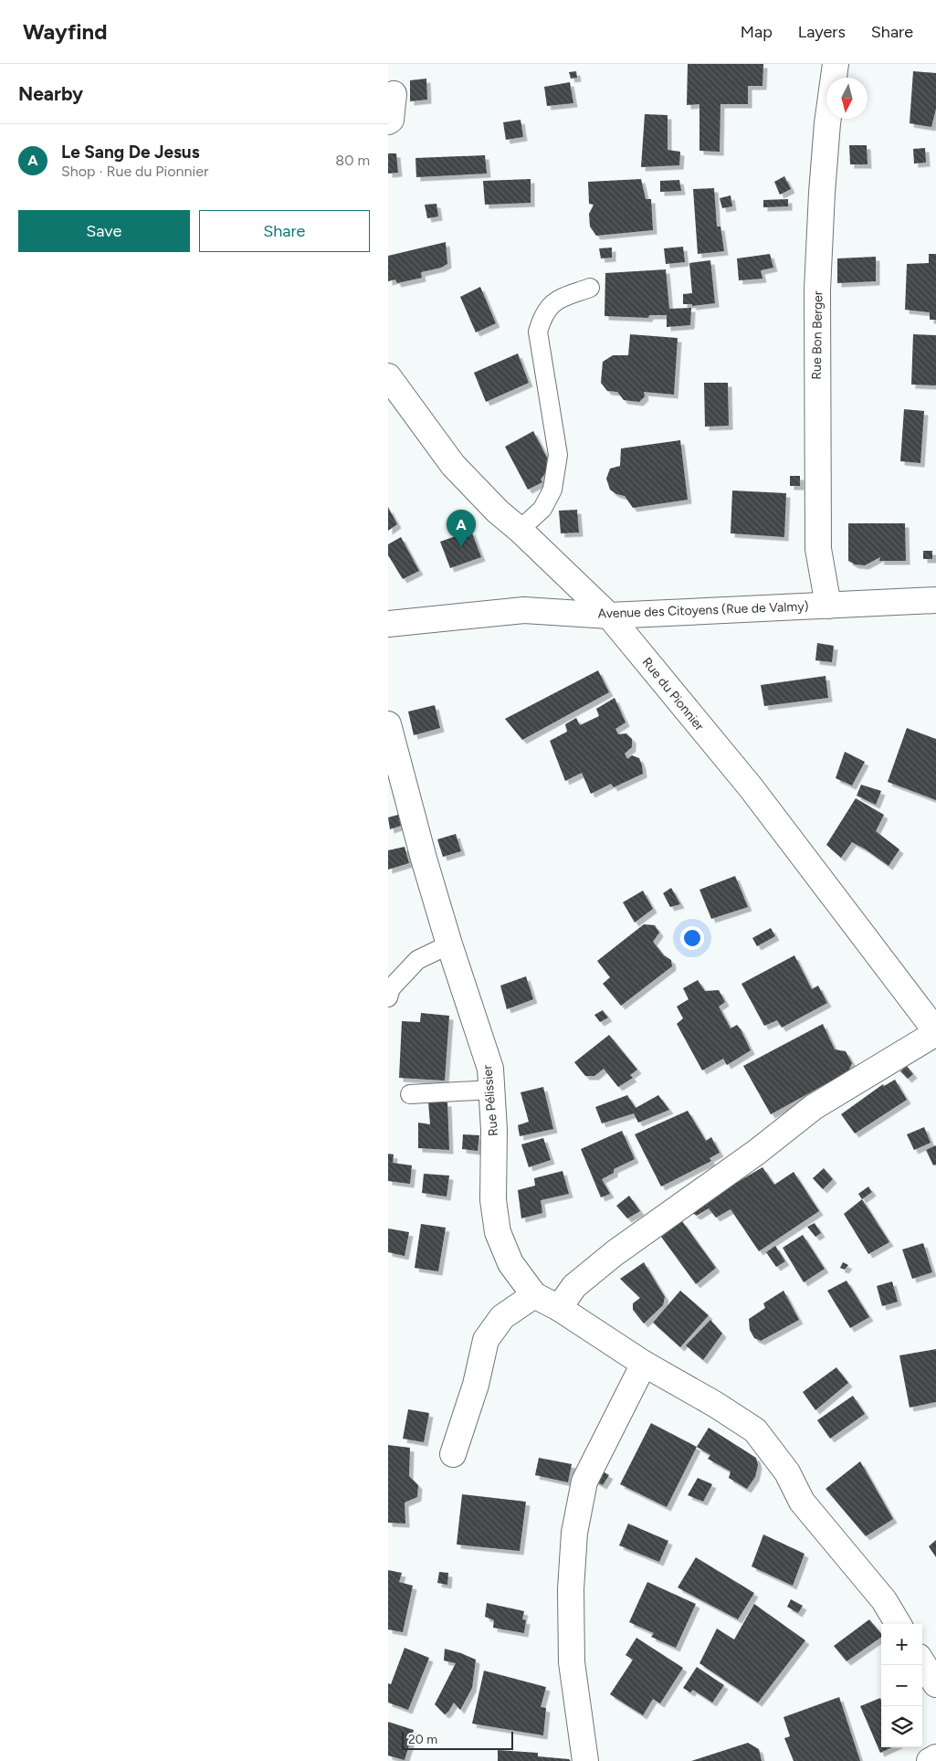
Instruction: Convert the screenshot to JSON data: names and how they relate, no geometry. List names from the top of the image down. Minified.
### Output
{"streets":{"street":["Rue Bon Berger","Avenue des Citoyens (Rue de Valmy)","Rue du Pionnier","Rue Pélissier"]},"crossings":[["Rue Bon Berger","Avenue des Citoyens (Rue de Valmy)"],["Avenue des Citoyens (Rue de Valmy)","Rue du Pionnier"]],"scale_bar":"20 m","north":"bottom","page":{"header":"Wayfind","nav":["Map","Layers","Share"],"heading":"Nearby","list":[{"mark":"A","name":"Le Sang De Jesus","note":"Shop · Rue du Pionnier","value":"80 m"}],"buttons":["Save","Share"],"pins":"A","map_buttons":["+","−"],"scale":"20 m"}}
